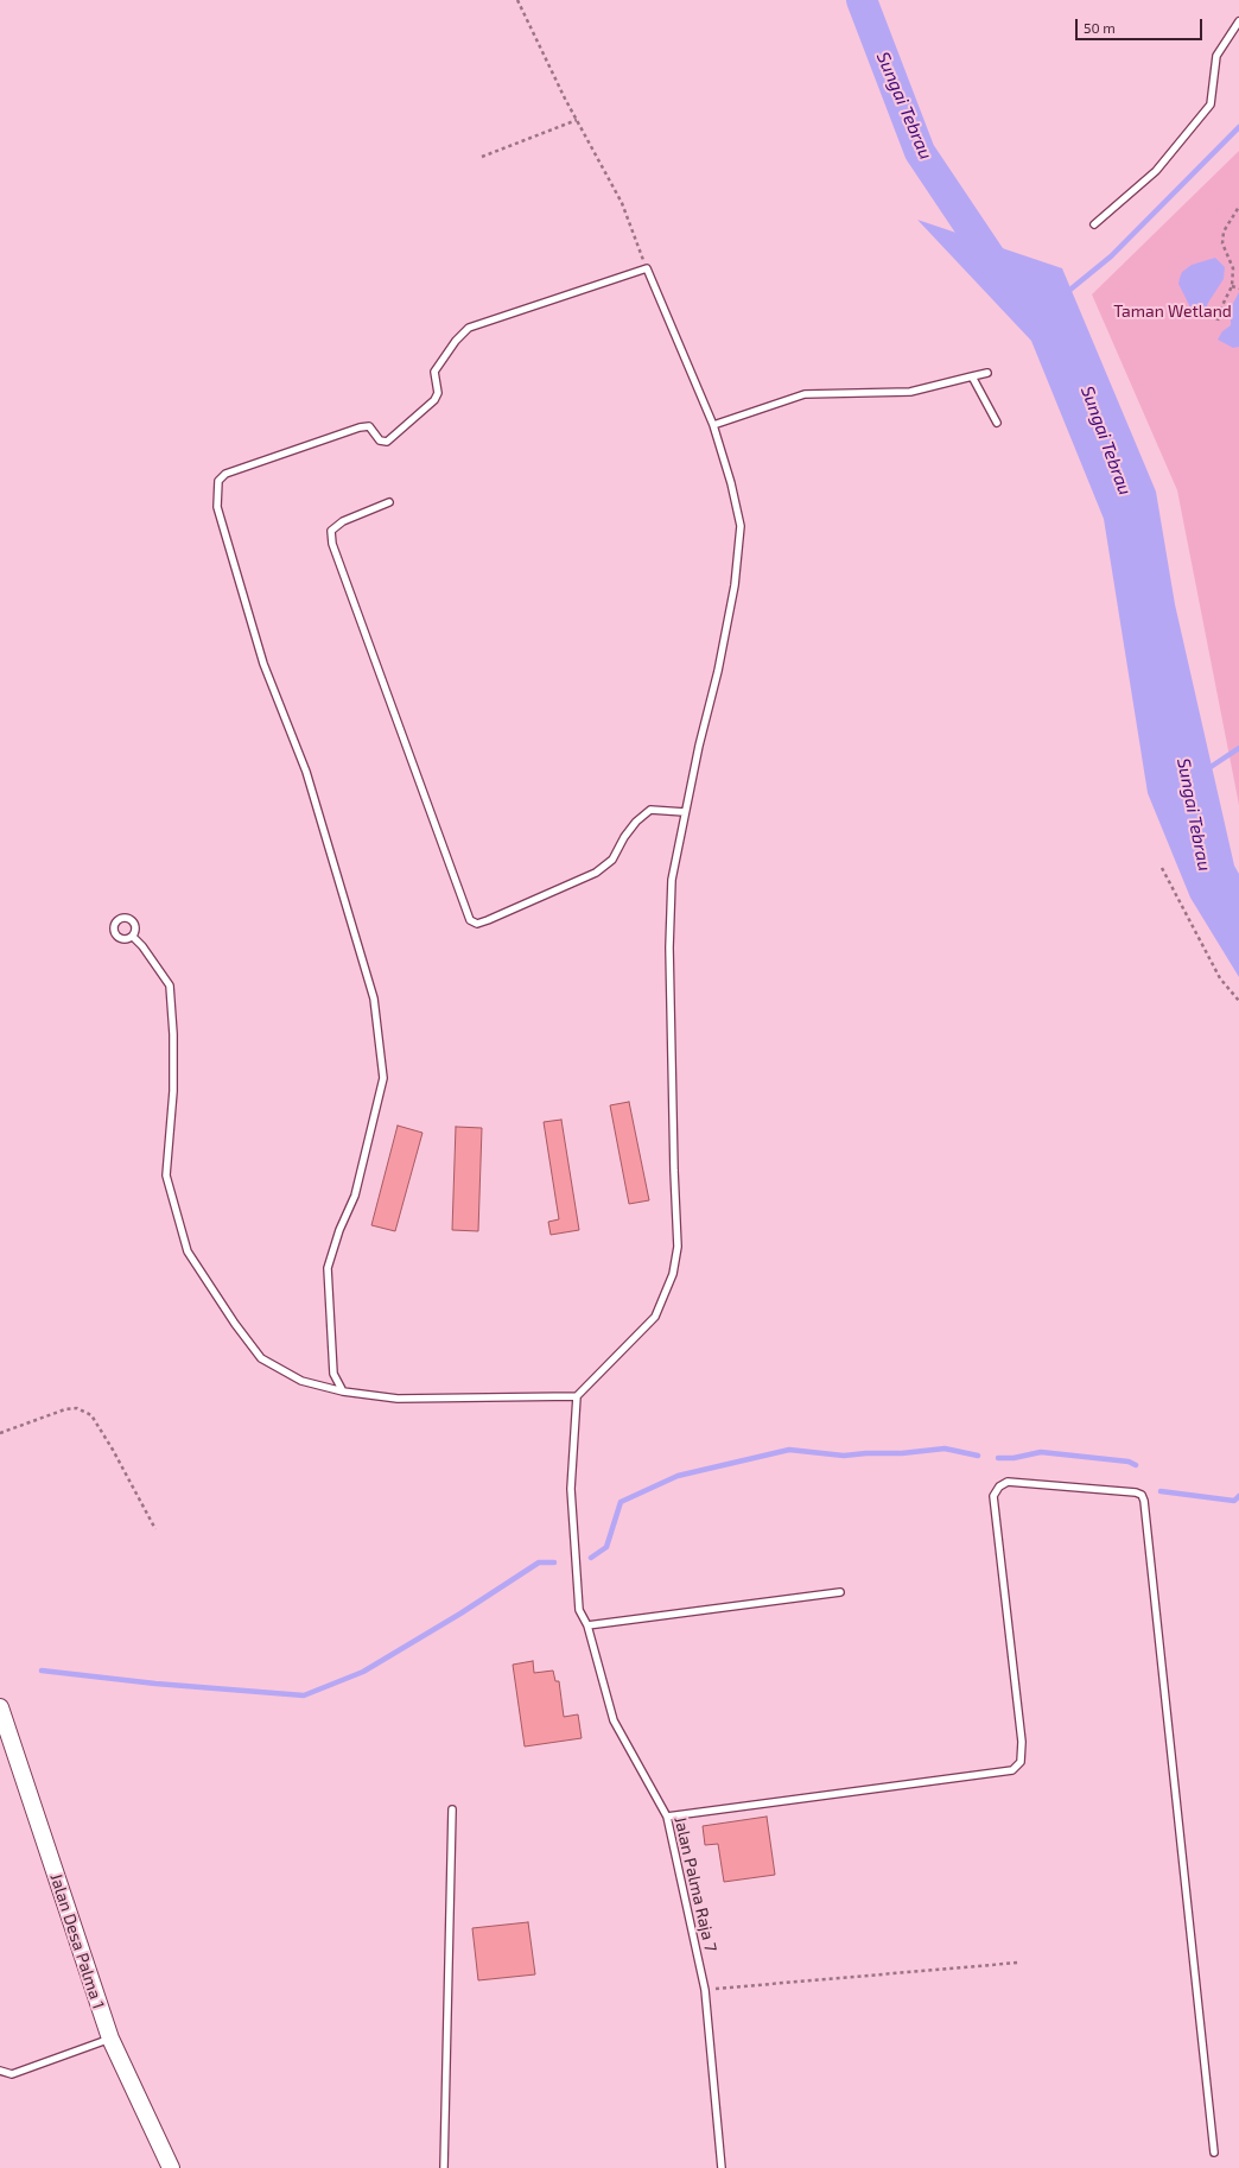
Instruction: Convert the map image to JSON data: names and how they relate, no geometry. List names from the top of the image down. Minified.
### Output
{"streets":{"street":["Jalan Desa Palma 1"],"lane":["Jalan Palma Raja 7"]},"water":["Sungai Tebrau"],"parks":["Taman Wetland"],"scale_bar":"50 m"}
